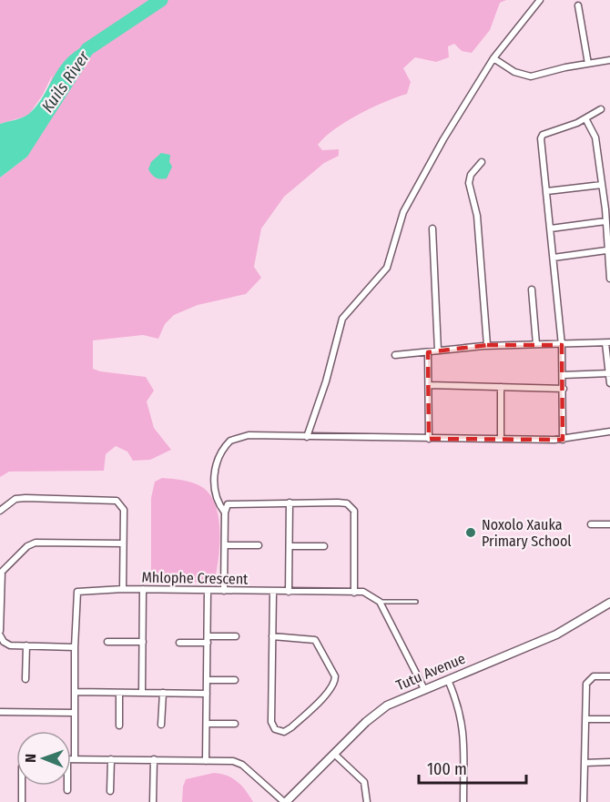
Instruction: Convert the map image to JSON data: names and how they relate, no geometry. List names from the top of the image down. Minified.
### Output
{"streets":{"street":["Mhlophe Crescent","Tutu Avenue"]},"water":["Kuils River"],"places":["Noxolo Xauka Primary School"],"scale_bar":"100 m","north":"left"}
